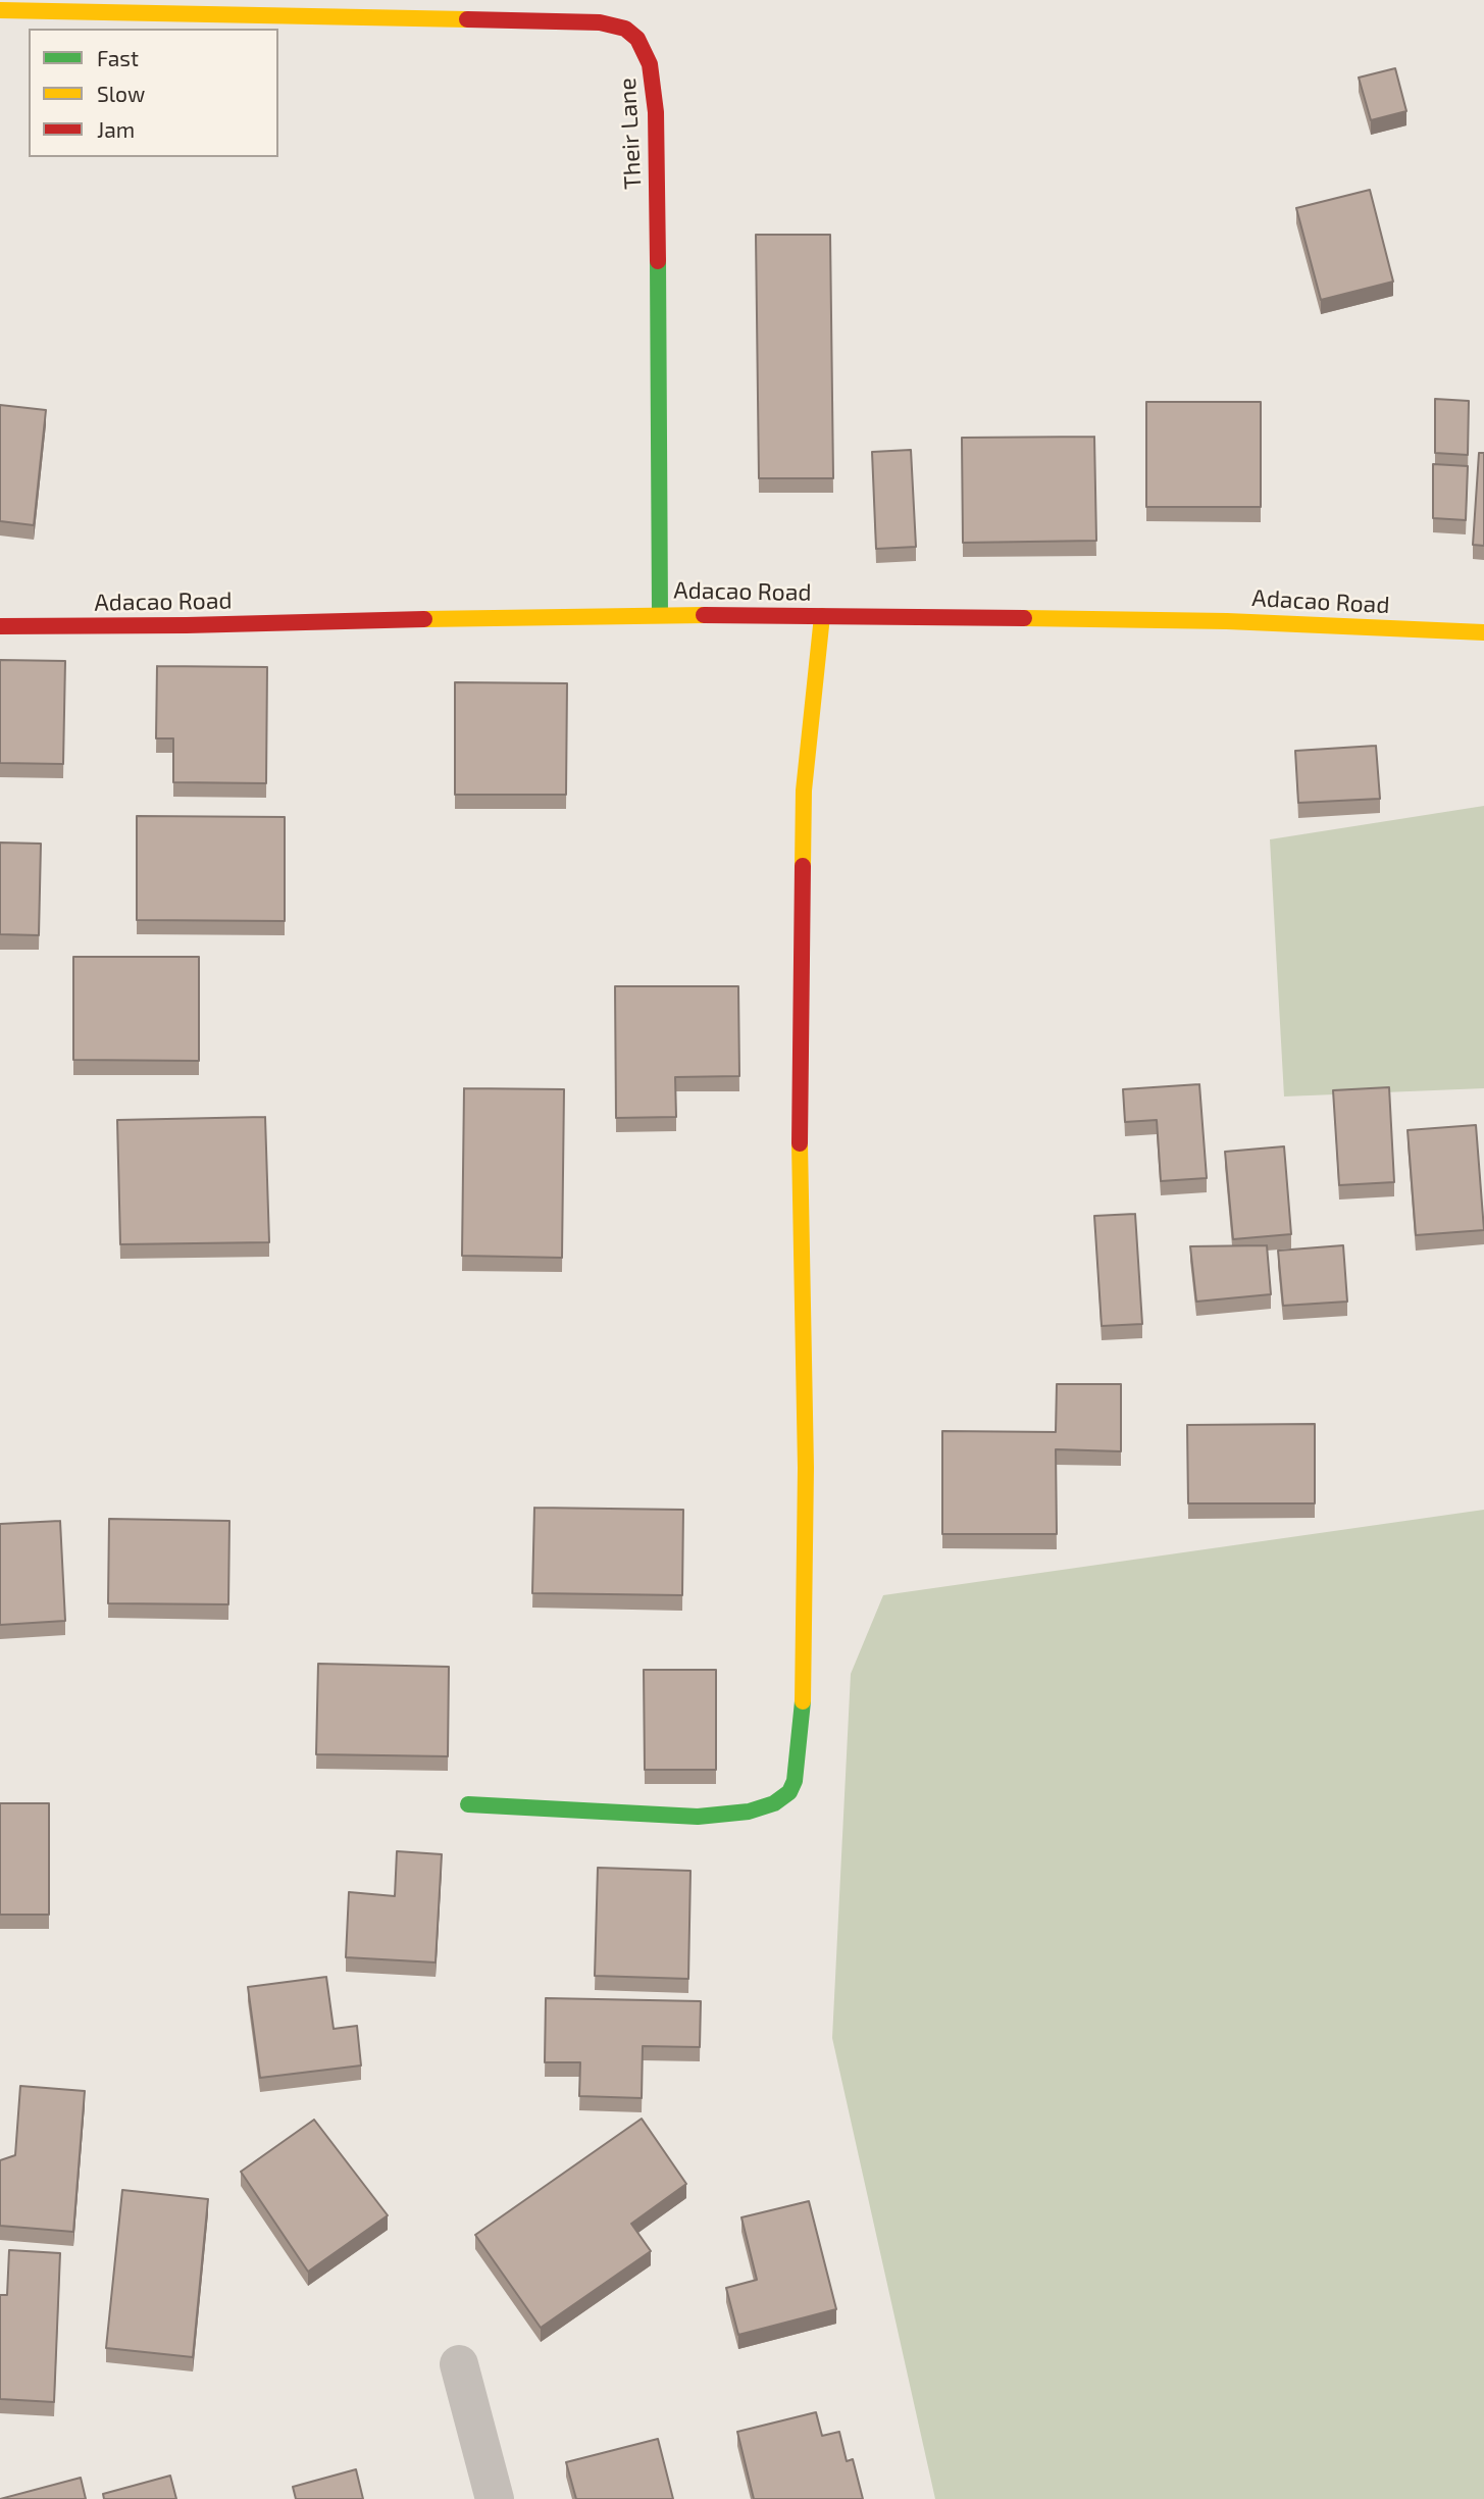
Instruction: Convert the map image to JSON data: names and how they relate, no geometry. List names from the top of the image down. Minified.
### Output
{"streets":{"street":["Their Lane","Adacao Road"]},"crossings":[["Their Lane","Adacao Road"]],"legend":["Fast","Slow","Jam"]}
